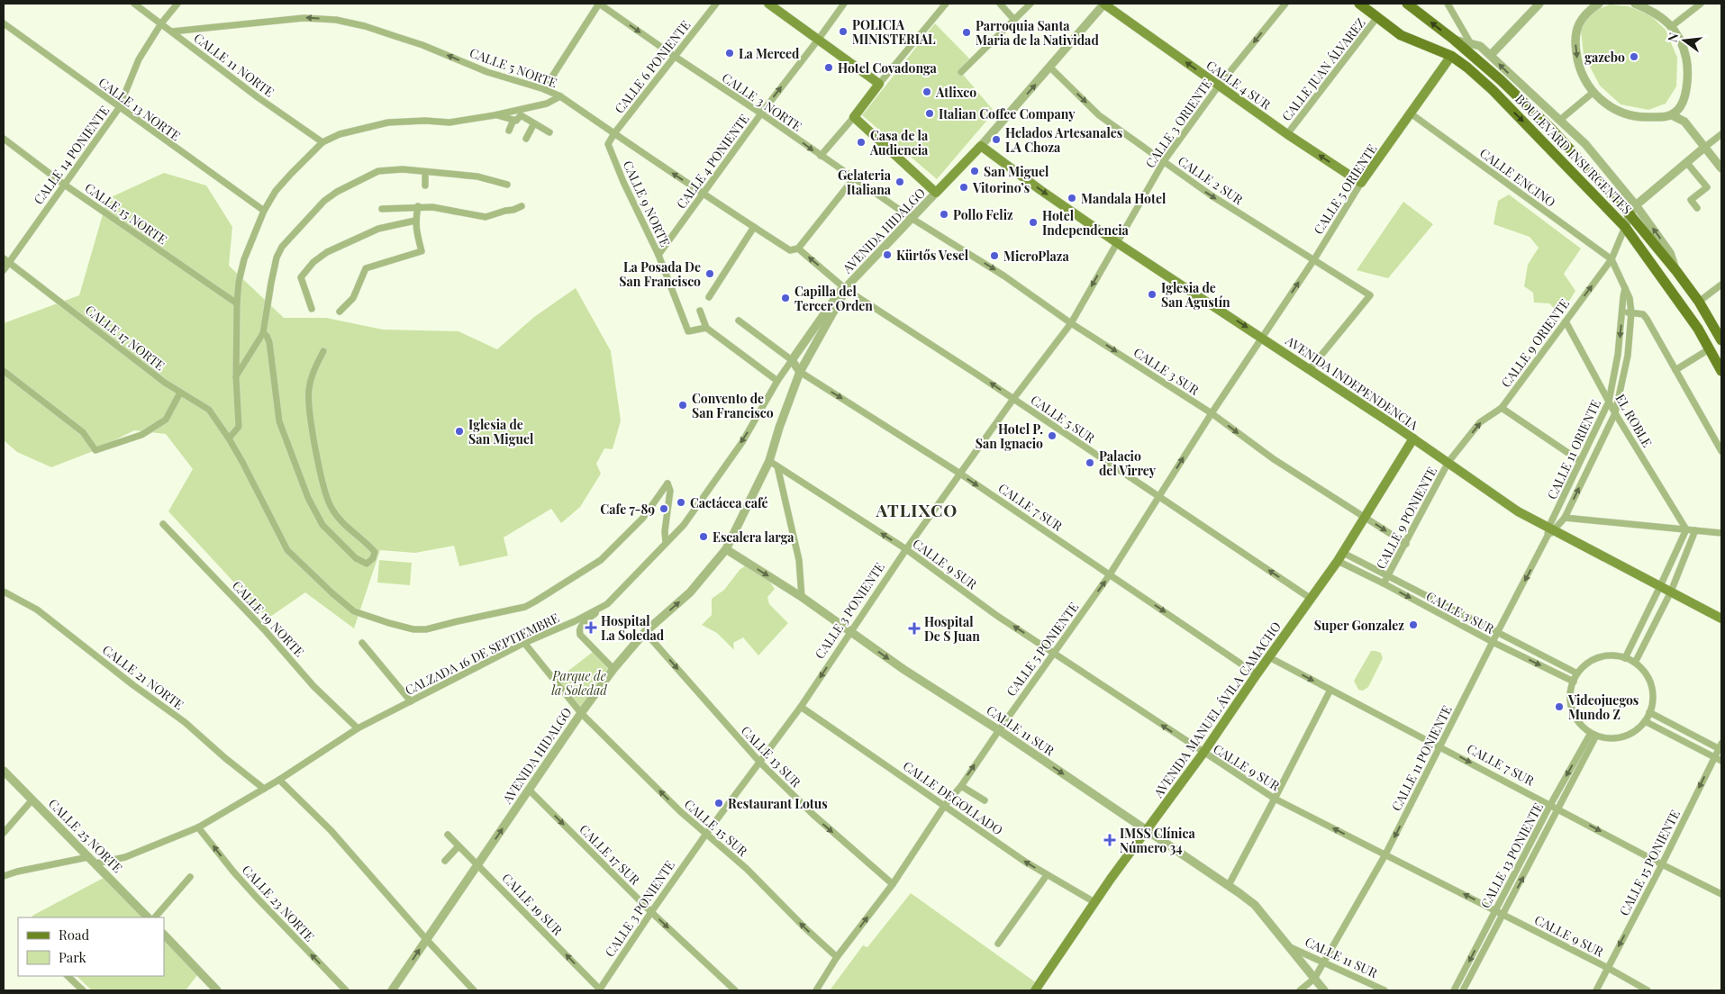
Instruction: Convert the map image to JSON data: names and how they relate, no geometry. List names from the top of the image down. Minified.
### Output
{"streets":{"main road":["CALLE 4 SUR","BOULEVARD INSURGENTES","CALLE 5 ORIENTE","AVENIDA INDEPENDENCIA","AVENIDA MANUEL ÁVILA CAMACHO"],"street":["CALLE 11 NORTE","CALLE 6 PONIENTE","CALLE 5 NORTE","CALLE JUAN ÁLVAREZ","CALLE 3 NORTE","CALLE 13 NORTE","CALLE 3 ORIENTE","CALLE 14 PONIENTE","CALLE 4 PONIENTE","CALLE ENCINO","CALLE 2 SUR","CALLE 9 NORTE","CALLE 15 NORTE","AVENIDA HIDALGO","CALLE 17 NORTE","CALLE 9 ORIENTE","CALLE 3 SUR","CALLE 5 SUR","EL ROBLE","CALLE 11 ORIENTE","CALLE 7 SUR","CALLE 9 PONIENTE","CALLE 9 SUR","CALLE 3 PONIENTE","CALLE 19 NORTE","CALLE 5 PONIENTE","CALZADA 16 DE SEPTIEMBRE","CALLE 21 NORTE","CALLE 11 SUR","CALLE 13 SUR","CALLE 11 PONIENTE","CALLE DEGOLLADO","CALLE 15 SUR","CALLE 25 NORTE","CALLE 17 SUR","CALLE 13 PONIENTE","CALLE 15 PONIENTE","CALLE 23 NORTE","CALLE 19 SUR"]},"crossings":[["CALLE 11 NORTE","CALLE 5 NORTE"],["CALLE 11 NORTE","CALLE 14 PONIENTE"],["CALLE 6 PONIENTE","CALLE 5 NORTE"],["CALLE 6 PONIENTE","CALLE 3 NORTE"],["CALLE 6 PONIENTE","CALLE 9 NORTE"],["CALLE 5 NORTE","CALLE 4 PONIENTE"],["CALLE 5 NORTE","AVENIDA HIDALGO"],["CALLE 5 NORTE","CALLE 5 SUR"],["CALLE JUAN ÁLVAREZ","CALLE 4 SUR"],["CALLE JUAN ÁLVAREZ","BOULEVARD INSURGENTES"],["CALLE 4 SUR","CALLE 3 ORIENTE"],["CALLE 4 SUR","CALLE 5 ORIENTE"],["CALLE 3 NORTE","CALLE 4 PONIENTE"],["CALLE 3 NORTE","AVENIDA HIDALGO"],["CALLE 3 NORTE","CALLE 3 SUR"],["CALLE 13 NORTE","CALLE 14 PONIENTE"],["CALLE 3 ORIENTE","CALLE 2 SUR"],["CALLE 3 ORIENTE","AVENIDA INDEPENDENCIA"],["CALLE 3 ORIENTE","CALLE 3 PONIENTE"],["BOULEVARD INSURGENTES","CALLE 5 ORIENTE"],["BOULEVARD INSURGENTES","CALLE 9 ORIENTE"],["CALLE 14 PONIENTE","CALLE 15 NORTE"],["CALLE 14 PONIENTE","CALLE 17 NORTE"],["CALLE 4 PONIENTE","CALLE 9 NORTE"],["CALLE ENCINO","CALLE 5 ORIENTE"],["CALLE ENCINO","CALLE 9 ORIENTE"],["CALLE 2 SUR","CALLE 5 ORIENTE"],["CALLE 2 SUR","AVENIDA INDEPENDENCIA"],["CALLE 5 ORIENTE","AVENIDA INDEPENDENCIA"],["CALLE 5 ORIENTE","CALLE 5 PONIENTE"],["AVENIDA HIDALGO","CALLE 3 SUR"],["AVENIDA HIDALGO","CALLE 5 SUR"],["AVENIDA HIDALGO","CALLE 7 SUR"],["AVENIDA HIDALGO","CALLE 9 SUR"],["AVENIDA HIDALGO","CALZADA 16 DE SEPTIEMBRE"],["AVENIDA HIDALGO","CALLE 11 SUR"],["AVENIDA HIDALGO","CALLE 13 SUR"],["AVENIDA HIDALGO","CALLE 15 SUR"],["AVENIDA HIDALGO","CALLE 17 SUR"],["AVENIDA HIDALGO","CALLE 19 SUR"],["CALLE 17 NORTE","CALZADA 16 DE SEPTIEMBRE"],["CALLE 9 ORIENTE","AVENIDA INDEPENDENCIA"],["CALLE 9 ORIENTE","EL ROBLE"],["CALLE 9 ORIENTE","CALLE 9 PONIENTE"],["CALLE 3 SUR","CALLE 9 PONIENTE"],["CALLE 3 SUR","CALLE 3 PONIENTE"],["CALLE 3 SUR","CALLE 5 PONIENTE"],["CALLE 3 SUR","AVENIDA MANUEL ÁVILA CAMACHO"],["CALLE 3 SUR","CALLE 11 PONIENTE"],["CALLE 3 SUR","CALLE 13 PONIENTE"],["AVENIDA INDEPENDENCIA","CALLE 11 ORIENTE"],["AVENIDA INDEPENDENCIA","CALLE 9 PONIENTE"],["AVENIDA INDEPENDENCIA","CALLE 3 PONIENTE"],["AVENIDA INDEPENDENCIA","CALLE 5 PONIENTE"],["AVENIDA INDEPENDENCIA","AVENIDA MANUEL ÁVILA CAMACHO"],["AVENIDA INDEPENDENCIA","CALLE 11 PONIENTE"],["CALLE 5 SUR","CALLE 3 PONIENTE"],["CALLE 5 SUR","CALLE 5 PONIENTE"],["CALLE 5 SUR","AVENIDA MANUEL ÁVILA CAMACHO"],["EL ROBLE","CALLE 11 ORIENTE"],["CALLE 11 ORIENTE","CALLE 11 PONIENTE"],["CALLE 7 SUR","CALLE 3 PONIENTE"],["CALLE 7 SUR","CALLE 5 PONIENTE"],["CALLE 7 SUR","CALZADA 16 DE SEPTIEMBRE"],["CALLE 7 SUR","AVENIDA MANUEL ÁVILA CAMACHO"],["CALLE 7 SUR","CALLE 11 PONIENTE"],["CALLE 7 SUR","CALLE 13 PONIENTE"],["CALLE 7 SUR","CALLE 15 PONIENTE"],["CALLE 9 SUR","CALLE 3 PONIENTE"],["CALLE 9 SUR","CALLE 5 PONIENTE"],["CALLE 9 SUR","AVENIDA MANUEL ÁVILA CAMACHO"],["CALLE 9 SUR","CALLE 11 PONIENTE"],["CALLE 9 SUR","CALLE 13 PONIENTE"],["CALLE 9 SUR","CALLE 15 PONIENTE"],["CALLE 3 PONIENTE","CALLE 11 SUR"],["CALLE 3 PONIENTE","CALLE 13 SUR"],["CALLE 3 PONIENTE","CALLE DEGOLLADO"],["CALLE 3 PONIENTE","CALLE 15 SUR"],["CALLE 3 PONIENTE","CALLE 17 SUR"],["CALLE 3 PONIENTE","CALLE 19 SUR"],["CALLE 19 NORTE","CALZADA 16 DE SEPTIEMBRE"],["CALLE 5 PONIENTE","CALLE 11 SUR"],["CALLE 5 PONIENTE","CALLE 13 SUR"],["CALLE 5 PONIENTE","CALLE DEGOLLADO"],["CALLE 5 PONIENTE","CALLE 15 SUR"],["CALZADA 16 DE SEPTIEMBRE","CALLE 21 NORTE"],["CALZADA 16 DE SEPTIEMBRE","CALLE 25 NORTE"],["CALZADA 16 DE SEPTIEMBRE","CALLE 23 NORTE"],["AVENIDA MANUEL ÁVILA CAMACHO","CALLE 11 SUR"],["AVENIDA MANUEL ÁVILA CAMACHO","CALLE DEGOLLADO"],["CALLE 11 SUR","CALLE 11 PONIENTE"]],"one_way":["CALLE 5 NORTE","CALLE 4 SUR","CALLE 3 NORTE","CALLE 3 ORIENTE","CALLE 2 SUR","CALLE 9 ORIENTE","AVENIDA INDEPENDENCIA","CALLE 5 SUR","CALLE 7 SUR","CALLE 9 SUR","CALLE 5 PONIENTE","CALLE 11 SUR","CALLE 13 SUR","CALLE 11 PONIENTE","CALLE 15 SUR","CALLE 17 SUR","CALLE 15 PONIENTE","CALLE 23 NORTE","CALLE 19 SUR"],"districts":["ATLIXCO"],"parks":["Parque de la Soledad"],"places":{"other":["POLICIA MINISTERIAL","Parroquia Santa Maria de la Natividad","La Merced","gazebo","Hotel Covadonga","Atlixco","Italian Coffee Company","Helados Artesanales LA Choza","Casa de la Audiencia","San Miguel","Gelateria Italiana","Vitorino’s","Mandala Hotel","Pollo Feliz","Hotel Independencia","Kürtős Vesel","MicroPlaza","La Posada De San Francisco","Iglesia de San Agustín","Capilla del Tercer Orden","Convento de San Francisco","Iglesia de San Miguel","Hotel P. San Ignacio","Palacio del Virrey","Cactácea café","Cafe 7-89","Escalera larga","Super Gonzalez","Videojuegos Mundo Z","Restaurant Lotus"],"health":["Hospital La Soledad","Hospital De S Juan","IMSS Clínica Número 34"]},"legend":["Road","Park"],"north":"left"}
